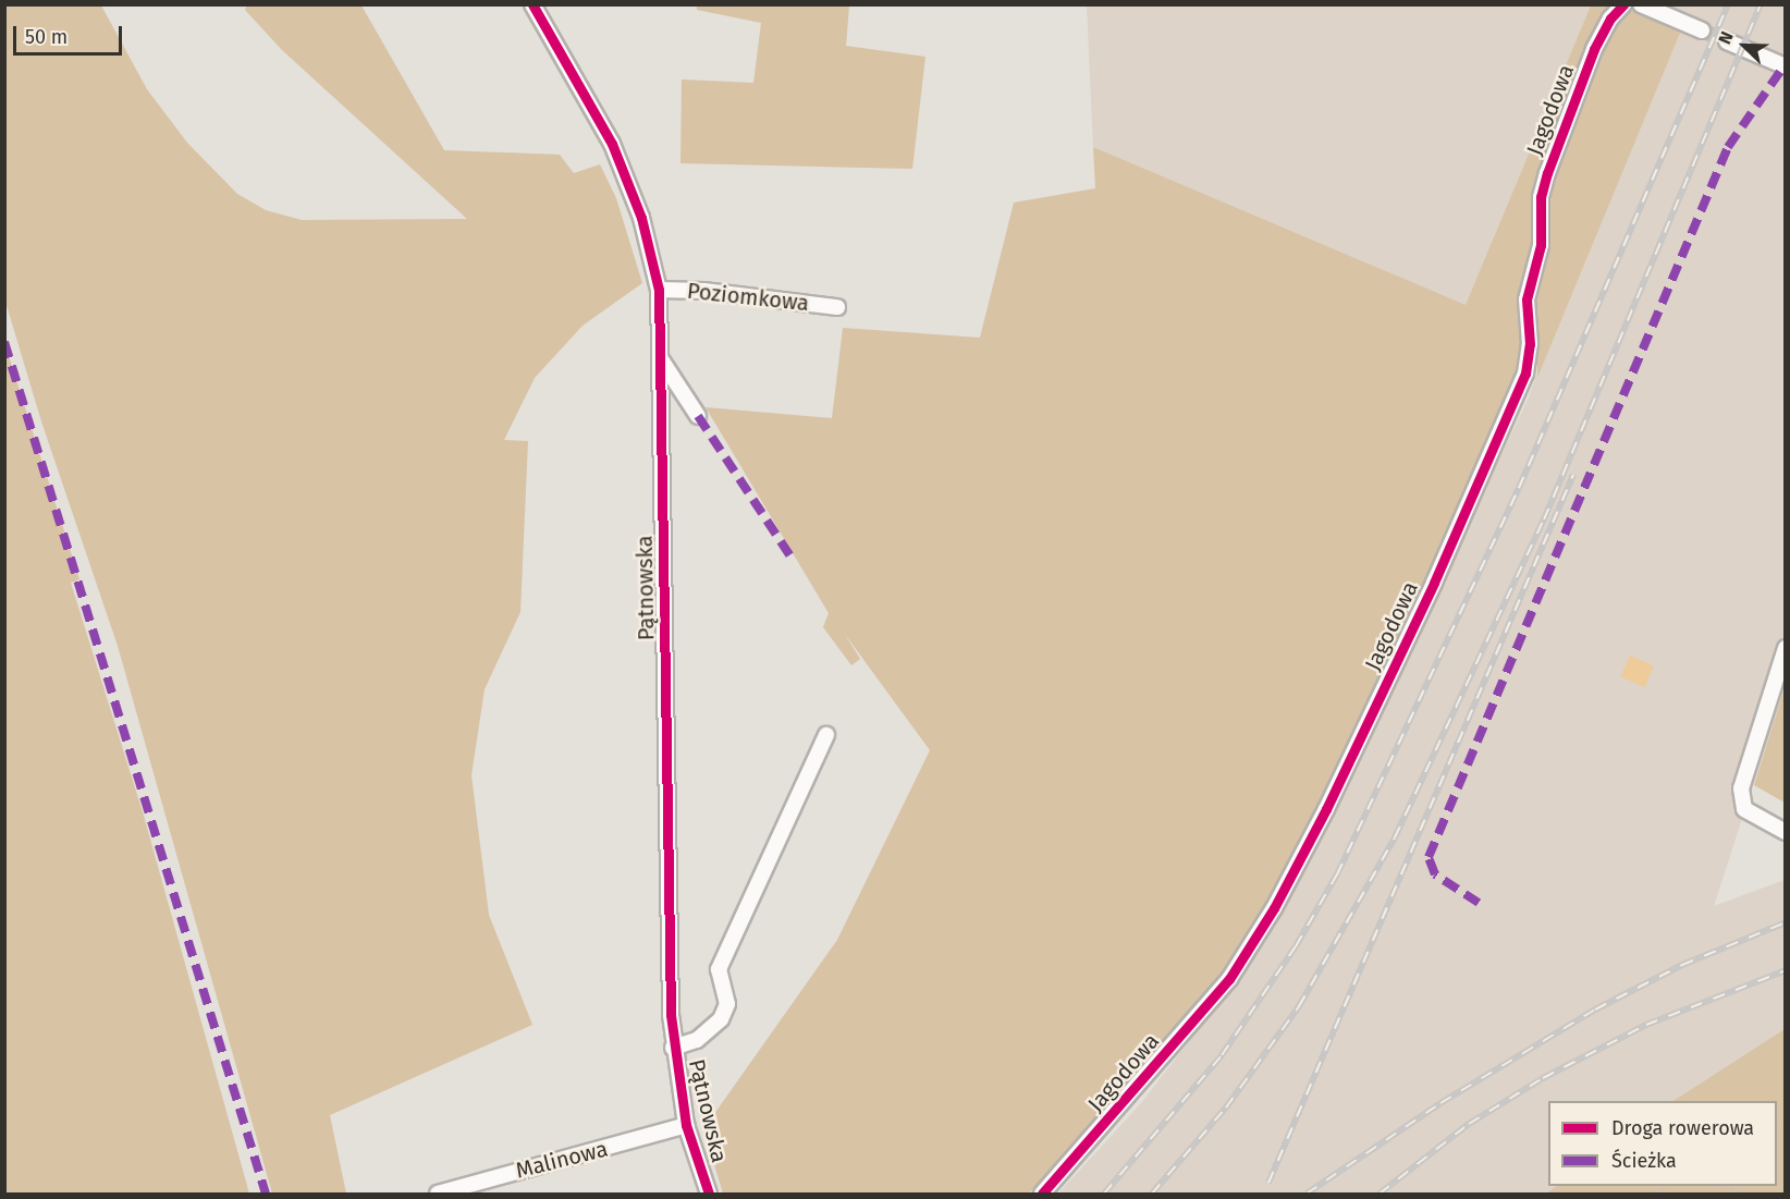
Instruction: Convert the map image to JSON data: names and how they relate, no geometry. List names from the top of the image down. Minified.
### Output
{"streets":{"street":["Jagodowa","Poziomkowa","Pątnowska","Malinowa"]},"crossings":[["Poziomkowa","Pątnowska"],["Pątnowska","Malinowa"]],"legend":["Droga rowerowa","Ścieżka"],"scale_bar":"50 m","north":"top left"}
